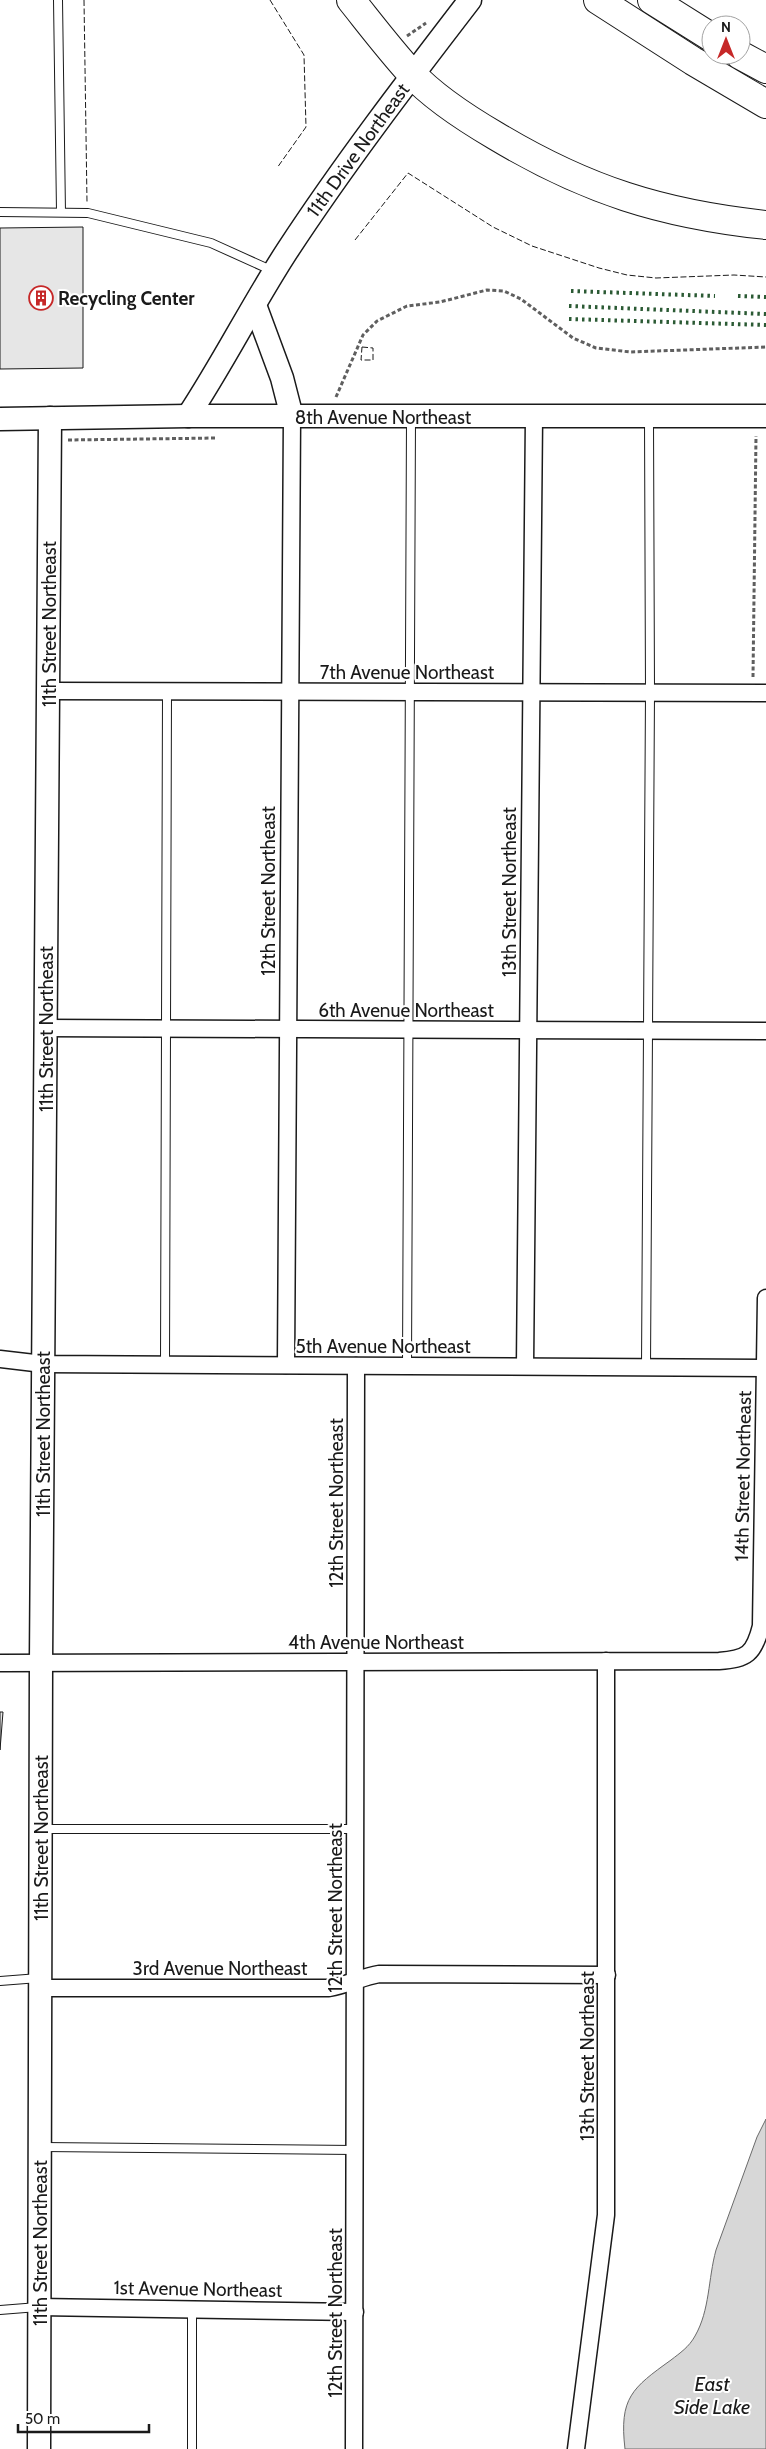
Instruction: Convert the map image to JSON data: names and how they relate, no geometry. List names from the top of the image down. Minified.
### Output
{"streets":{"street":["11th Drive Northeast","8th Avenue Northeast","11th Street Northeast","7th Avenue Northeast","12th Street Northeast","13th Street Northeast","6th Avenue Northeast","5th Avenue Northeast","14th Street Northeast","4th Avenue Northeast","3rd Avenue Northeast","1st Avenue Northeast"]},"crossings":[["11th Drive Northeast","8th Avenue Northeast"],["8th Avenue Northeast","11th Street Northeast"],["8th Avenue Northeast","12th Street Northeast"],["8th Avenue Northeast","13th Street Northeast"],["11th Street Northeast","7th Avenue Northeast"],["11th Street Northeast","6th Avenue Northeast"],["11th Street Northeast","5th Avenue Northeast"],["11th Street Northeast","4th Avenue Northeast"],["11th Street Northeast","3rd Avenue Northeast"],["11th Street Northeast","1st Avenue Northeast"],["7th Avenue Northeast","12th Street Northeast"],["7th Avenue Northeast","13th Street Northeast"],["12th Street Northeast","6th Avenue Northeast"],["12th Street Northeast","5th Avenue Northeast"],["12th Street Northeast","4th Avenue Northeast"],["12th Street Northeast","3rd Avenue Northeast"],["12th Street Northeast","1st Avenue Northeast"],["13th Street Northeast","6th Avenue Northeast"],["13th Street Northeast","5th Avenue Northeast"],["13th Street Northeast","4th Avenue Northeast"],["13th Street Northeast","3rd Avenue Northeast"],["5th Avenue Northeast","14th Street Northeast"],["14th Street Northeast","4th Avenue Northeast"]],"water":["East Side Lake"],"places":{"building":["Recycling Center"]},"scale_bar":"50 m","north":"top"}
